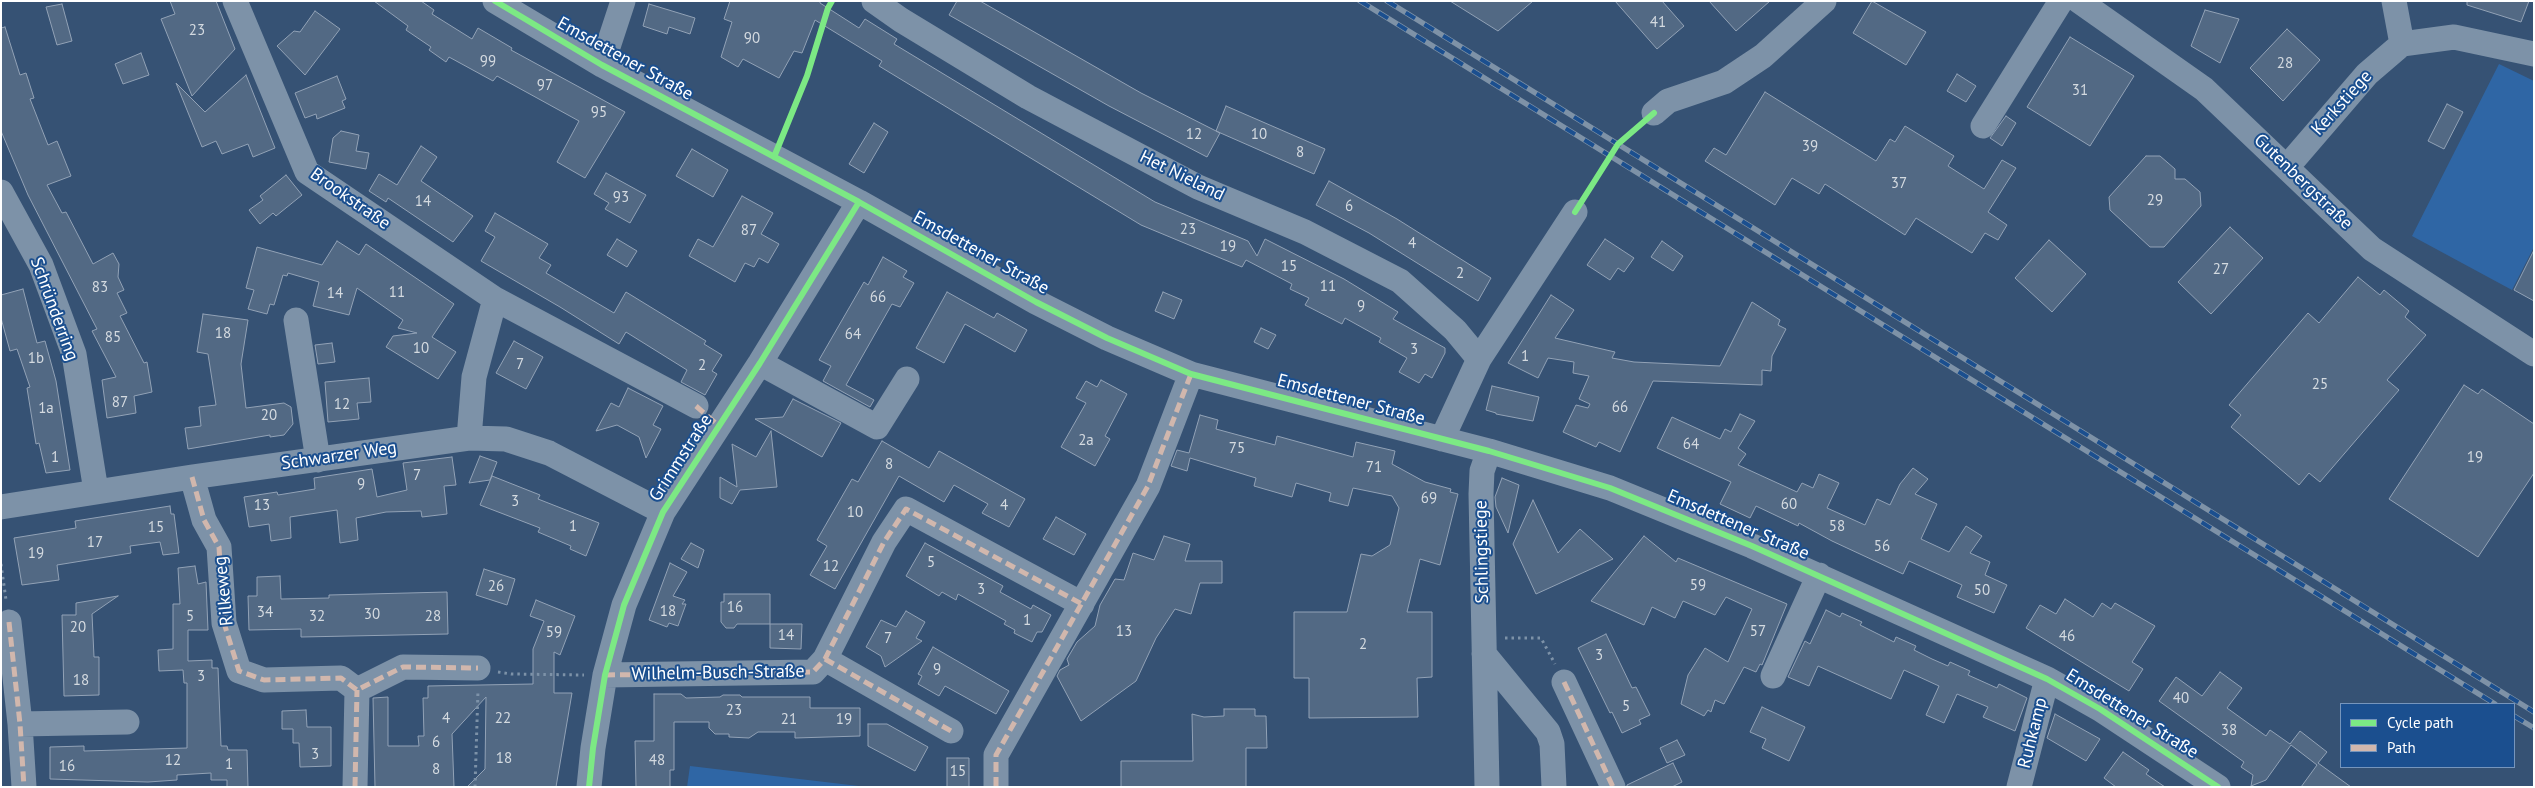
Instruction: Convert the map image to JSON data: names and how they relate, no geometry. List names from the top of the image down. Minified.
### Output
{"streets":{"street":["Emsdettener Straße","Kerkstiege","Het Nieland","Gutenbergstraße","Brookstraße","Schründerring","Schwarzer Weg","Grimmstraße","Schlingstiege","Rilkeweg","Wilhelm-Busch-Straße","Ruhkamp"]},"crossings":[["Emsdettener Straße","Grimmstraße"],["Emsdettener Straße","Schlingstiege"],["Emsdettener Straße","Ruhkamp"],["Kerkstiege","Gutenbergstraße"],["Schründerring","Schwarzer Weg"],["Schwarzer Weg","Grimmstraße"],["Schwarzer Weg","Rilkeweg"],["Grimmstraße","Wilhelm-Busch-Straße"]],"house_numbers":["41","23","90","99","28","97","31","95","12","10","39","8","37","93","29","14","6","23","87","4","19","15","27","2","11","83","11","14","66","9","18","64","85","10","3","1","1b","7","2","25","87","12","66","1a","20","2a","64","75","1","19","8","71","7","9","69","3","60","13","4","10","1","58","15","17","56","19","5","12","59","26","3","50","16","18","34","30","5","32","28","1","20","13","57","59","14","46","7","2","3","9","3","18","40","5","23","4","22","21","19","38","6","3","18","12","48","1","16","8","15"],"legend":["Cycle path","Path"]}
